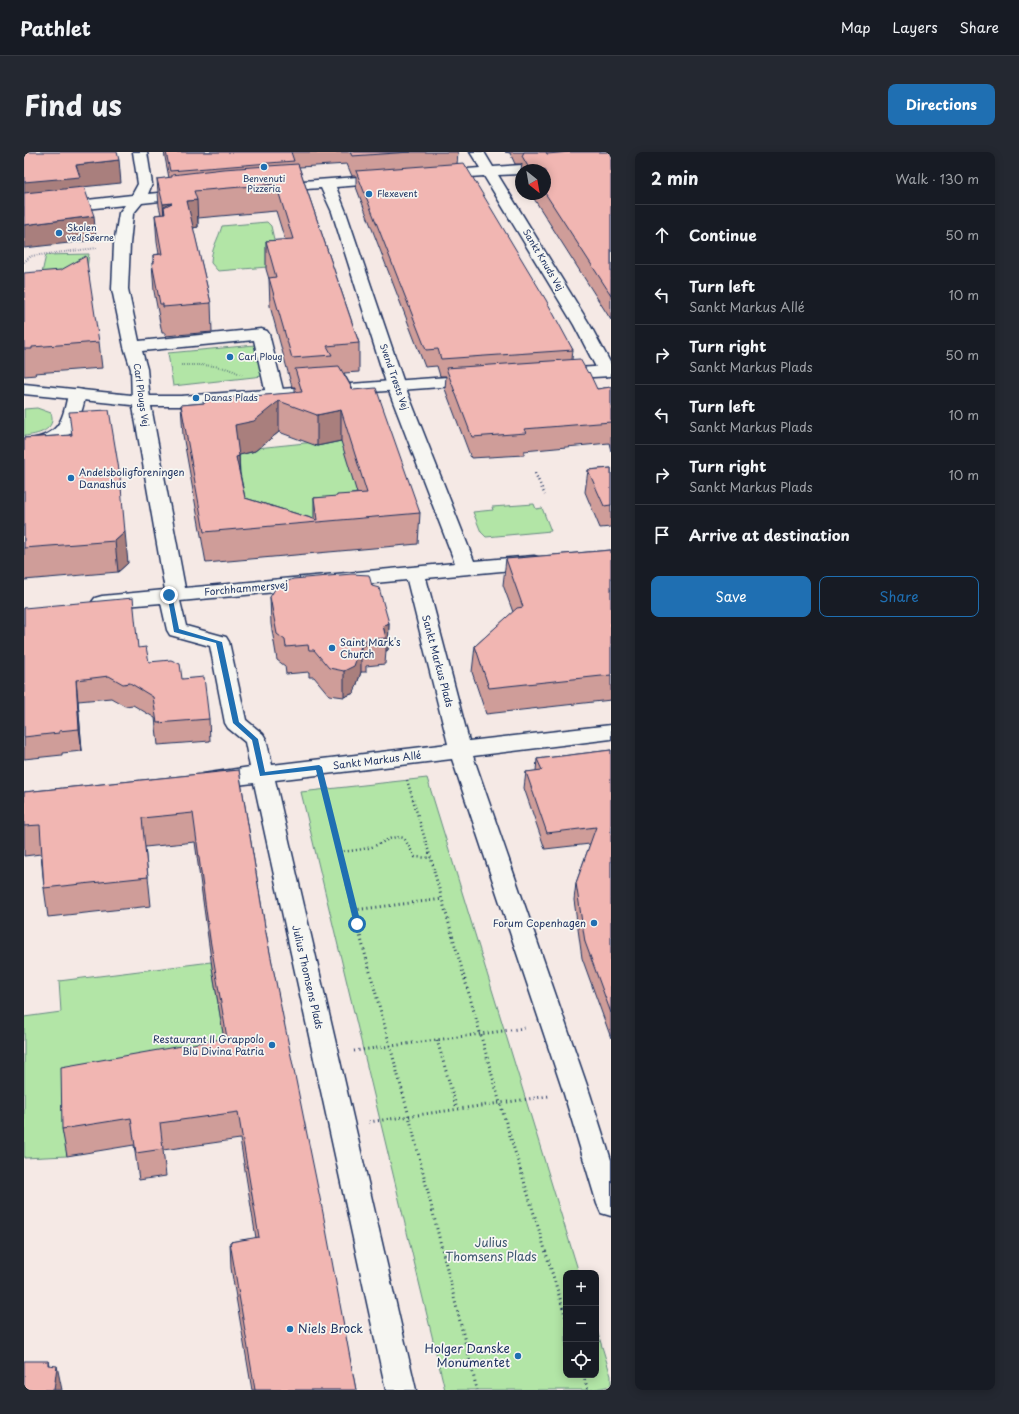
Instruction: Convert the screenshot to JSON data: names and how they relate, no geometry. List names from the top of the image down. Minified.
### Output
{"streets":{"street":["Sankt Knuds Vej","Svend Trøsts Vej","Carl Plougs Vej","Forchhammersvej","Sankt Markus Plads","Sankt Markus Allé","Julius Thomsens Plads"]},"crossings":[["Svend Trøsts Vej","Forchhammersvej"],["Carl Plougs Vej","Forchhammersvej"],["Forchhammersvej","Sankt Markus Plads"],["Sankt Markus Plads","Sankt Markus Allé"],["Sankt Markus Allé","Julius Thomsens Plads"]],"parks":["Julius Thomsens Plads"],"places":["Benvenuti Pizzeria","Flexevent","Skolen ved Søerne","Carl Ploug","Danas Plads","Andelsboligforeningen Danashus","Saint Mark's Church","Forum Copenhagen","Restaurant Il Grappolo Blu Divina Patria","Niels Brock","Holger Danske Monumentet"],"north":"bottom right","page":{"header":"Pathlet","nav":["Map","Layers","Share"],"title":"Find us","buttons":["Directions",["Save","Share"]],"heading":["2 min","Walk · 130 m"],"list":[["Continue","50 m"],["Turn left","Sankt Markus Allé","10 m"],["Turn right","Sankt Markus Plads","50 m"],["Turn left","Sankt Markus Plads","10 m"],["Turn right","Sankt Markus Plads","10 m"],"Arrive at destination"],"map_buttons":["+","−"]}}
